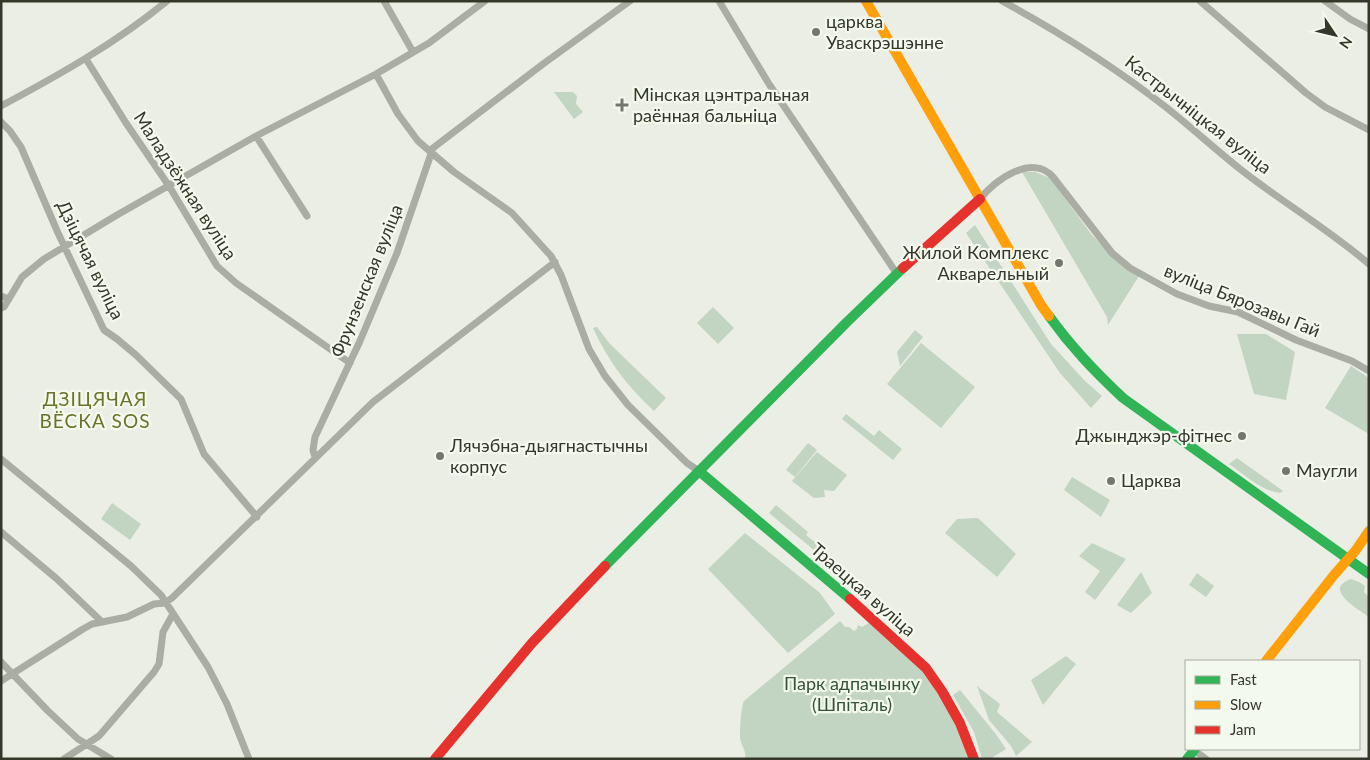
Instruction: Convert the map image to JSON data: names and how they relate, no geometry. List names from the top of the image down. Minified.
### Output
{"streets":{"main road":["Траецкая вуліца"],"street":["Кастрычніцкая вуліца","Маладзёжная вуліца","Дзіцячая вуліца","Фрунзенская вуліца","вуліца Бярозавы Гай"]},"crossings":[["Маладзёжная вуліца","Фрунзенская вуліца"]],"districts":["ДЗІЦЯЧАЯ ВЁСКА SOS"],"parks":["Парк адпачынку (Шпіталь)"],"places":{"other":["царква Уваскрэшэнне","Жилой Комплекс Акварельный","Джынджэр-фітнес","Лячэбна-дыягнастычны корпус","Маугли","Царква"],"health":["Мінская цэнтральная раённая бальніца"]},"legend":["Fast","Slow","Jam"],"north":"bottom right"}
